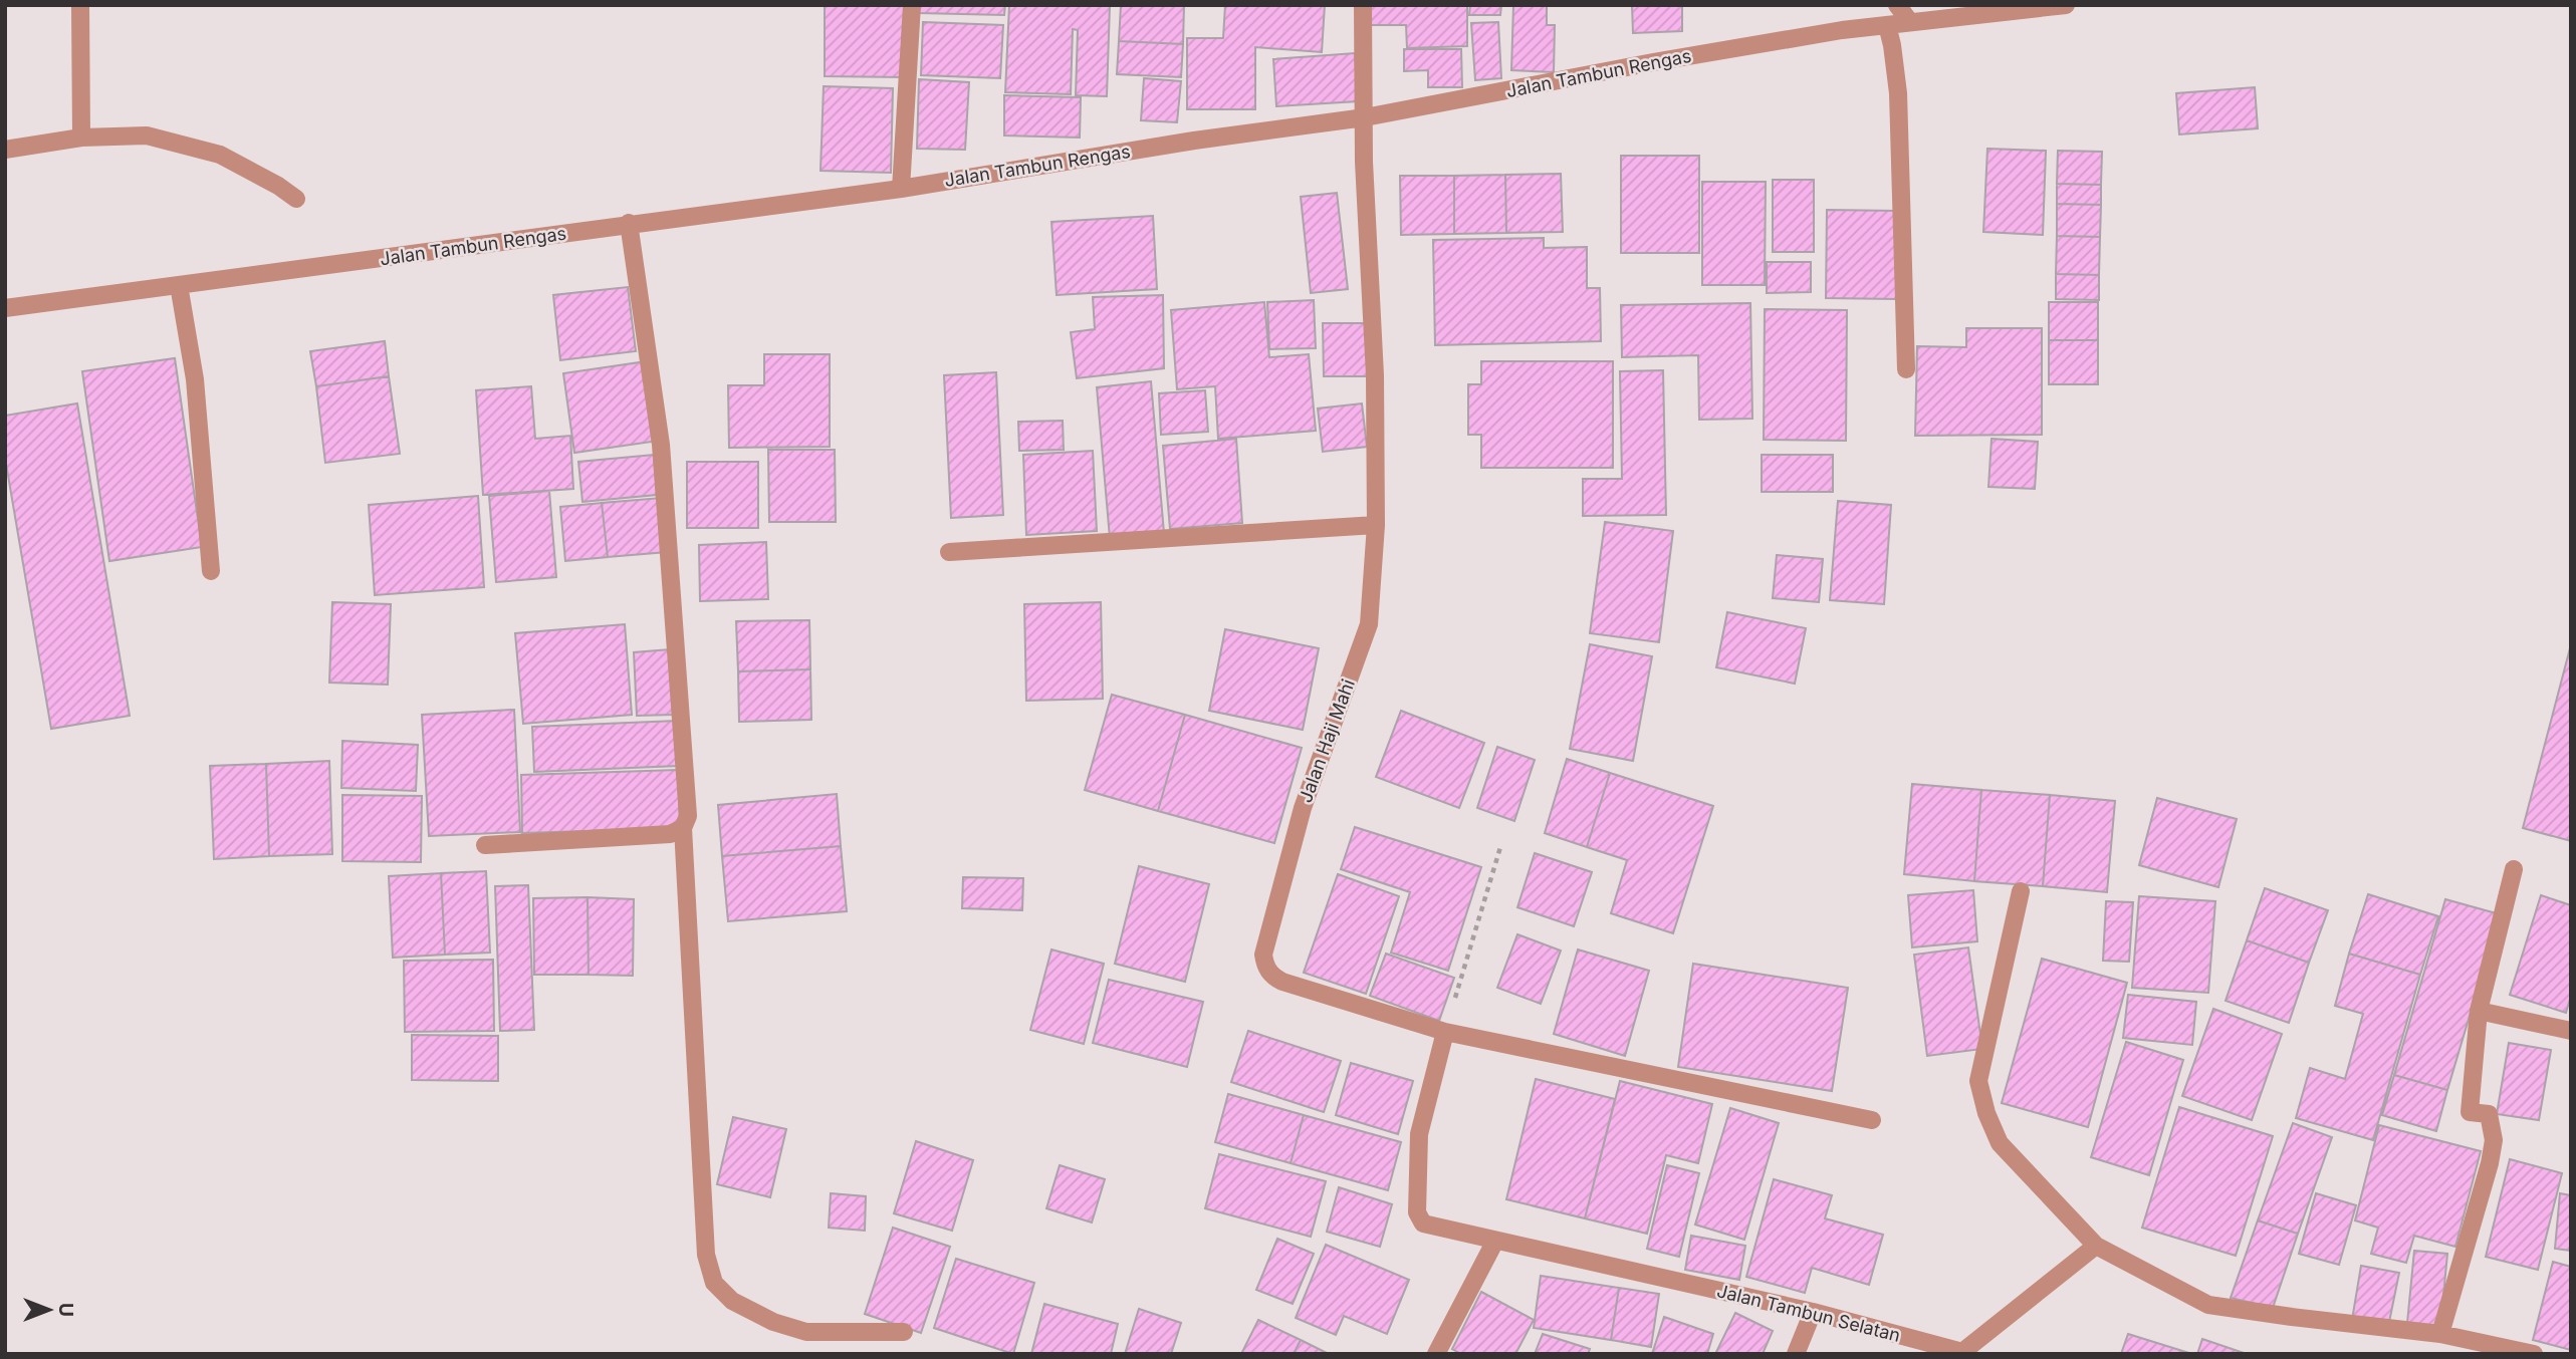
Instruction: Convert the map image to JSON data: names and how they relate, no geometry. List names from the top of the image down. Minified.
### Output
{"streets":{"street":["Jalan Tambun Rengas","Jalan Haji Mahi","Jalan Tambun Selatan"]},"crossings":[["Jalan Tambun Rengas","Jalan Haji Mahi"],["Jalan Haji Mahi","Jalan Tambun Selatan"]],"north":"right"}
